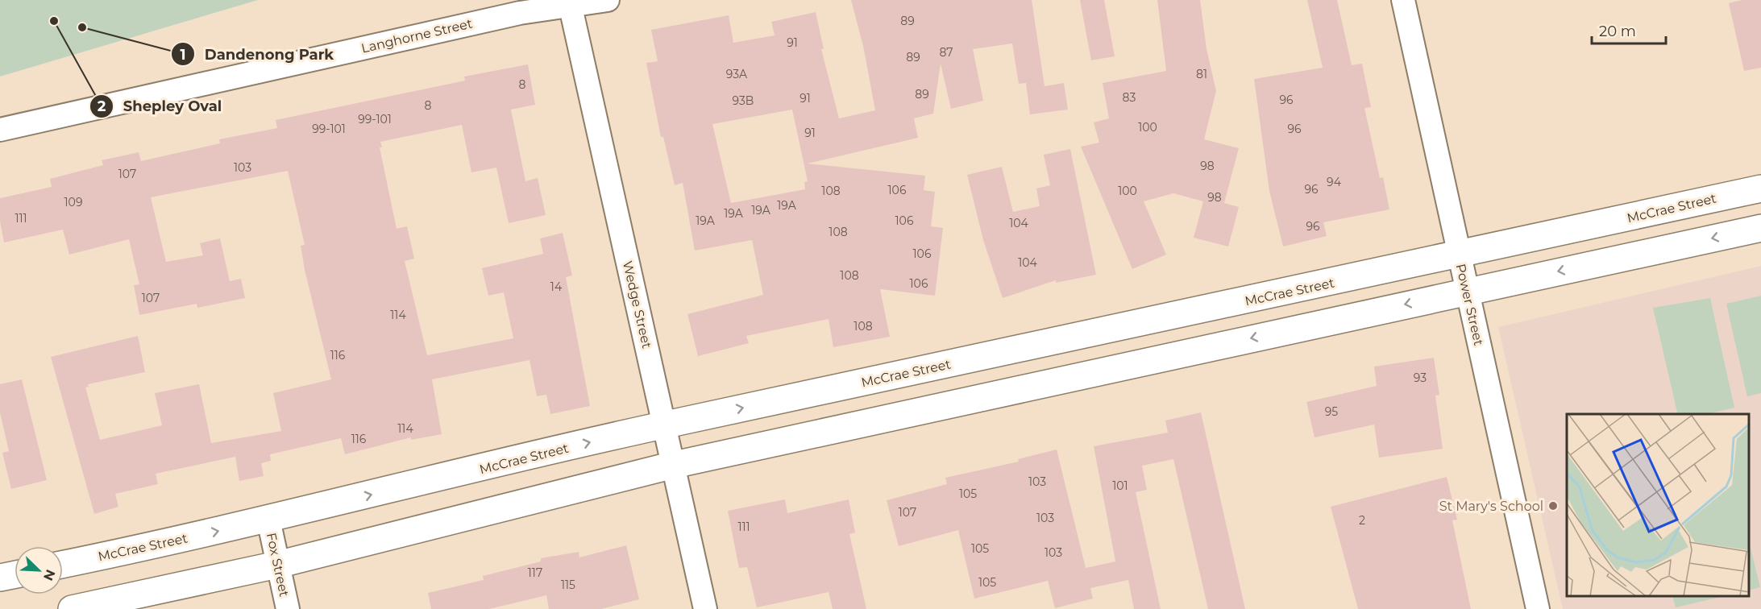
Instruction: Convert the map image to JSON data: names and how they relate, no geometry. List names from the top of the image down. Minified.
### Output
{"streets":{"main road":["McCrae Street"],"street":["Langhorne Street","Wedge Street","Power Street","Fox Street"]},"crossings":[["Langhorne Street","Wedge Street"],["McCrae Street","Wedge Street"],["McCrae Street","Power Street"],["McCrae Street","Fox Street"]],"places":["Shepley Oval","Dandenong Park","St Mary's School"],"house_numbers":["89","91","87","89","93A","81","8","89","83","91","96","93B","8","99-101","100","99-101","96","91","98","103","107","94","96","106","108","100","98","109","19A","19A","19A","111","19A","106","104","96","108","106","104","108","106","14","107","114","108","116","93","95","114","116","103","101","105","107","103","2","111","105","103","117","105","115"],"scale_bar":"20 m","north":"bottom right"}
